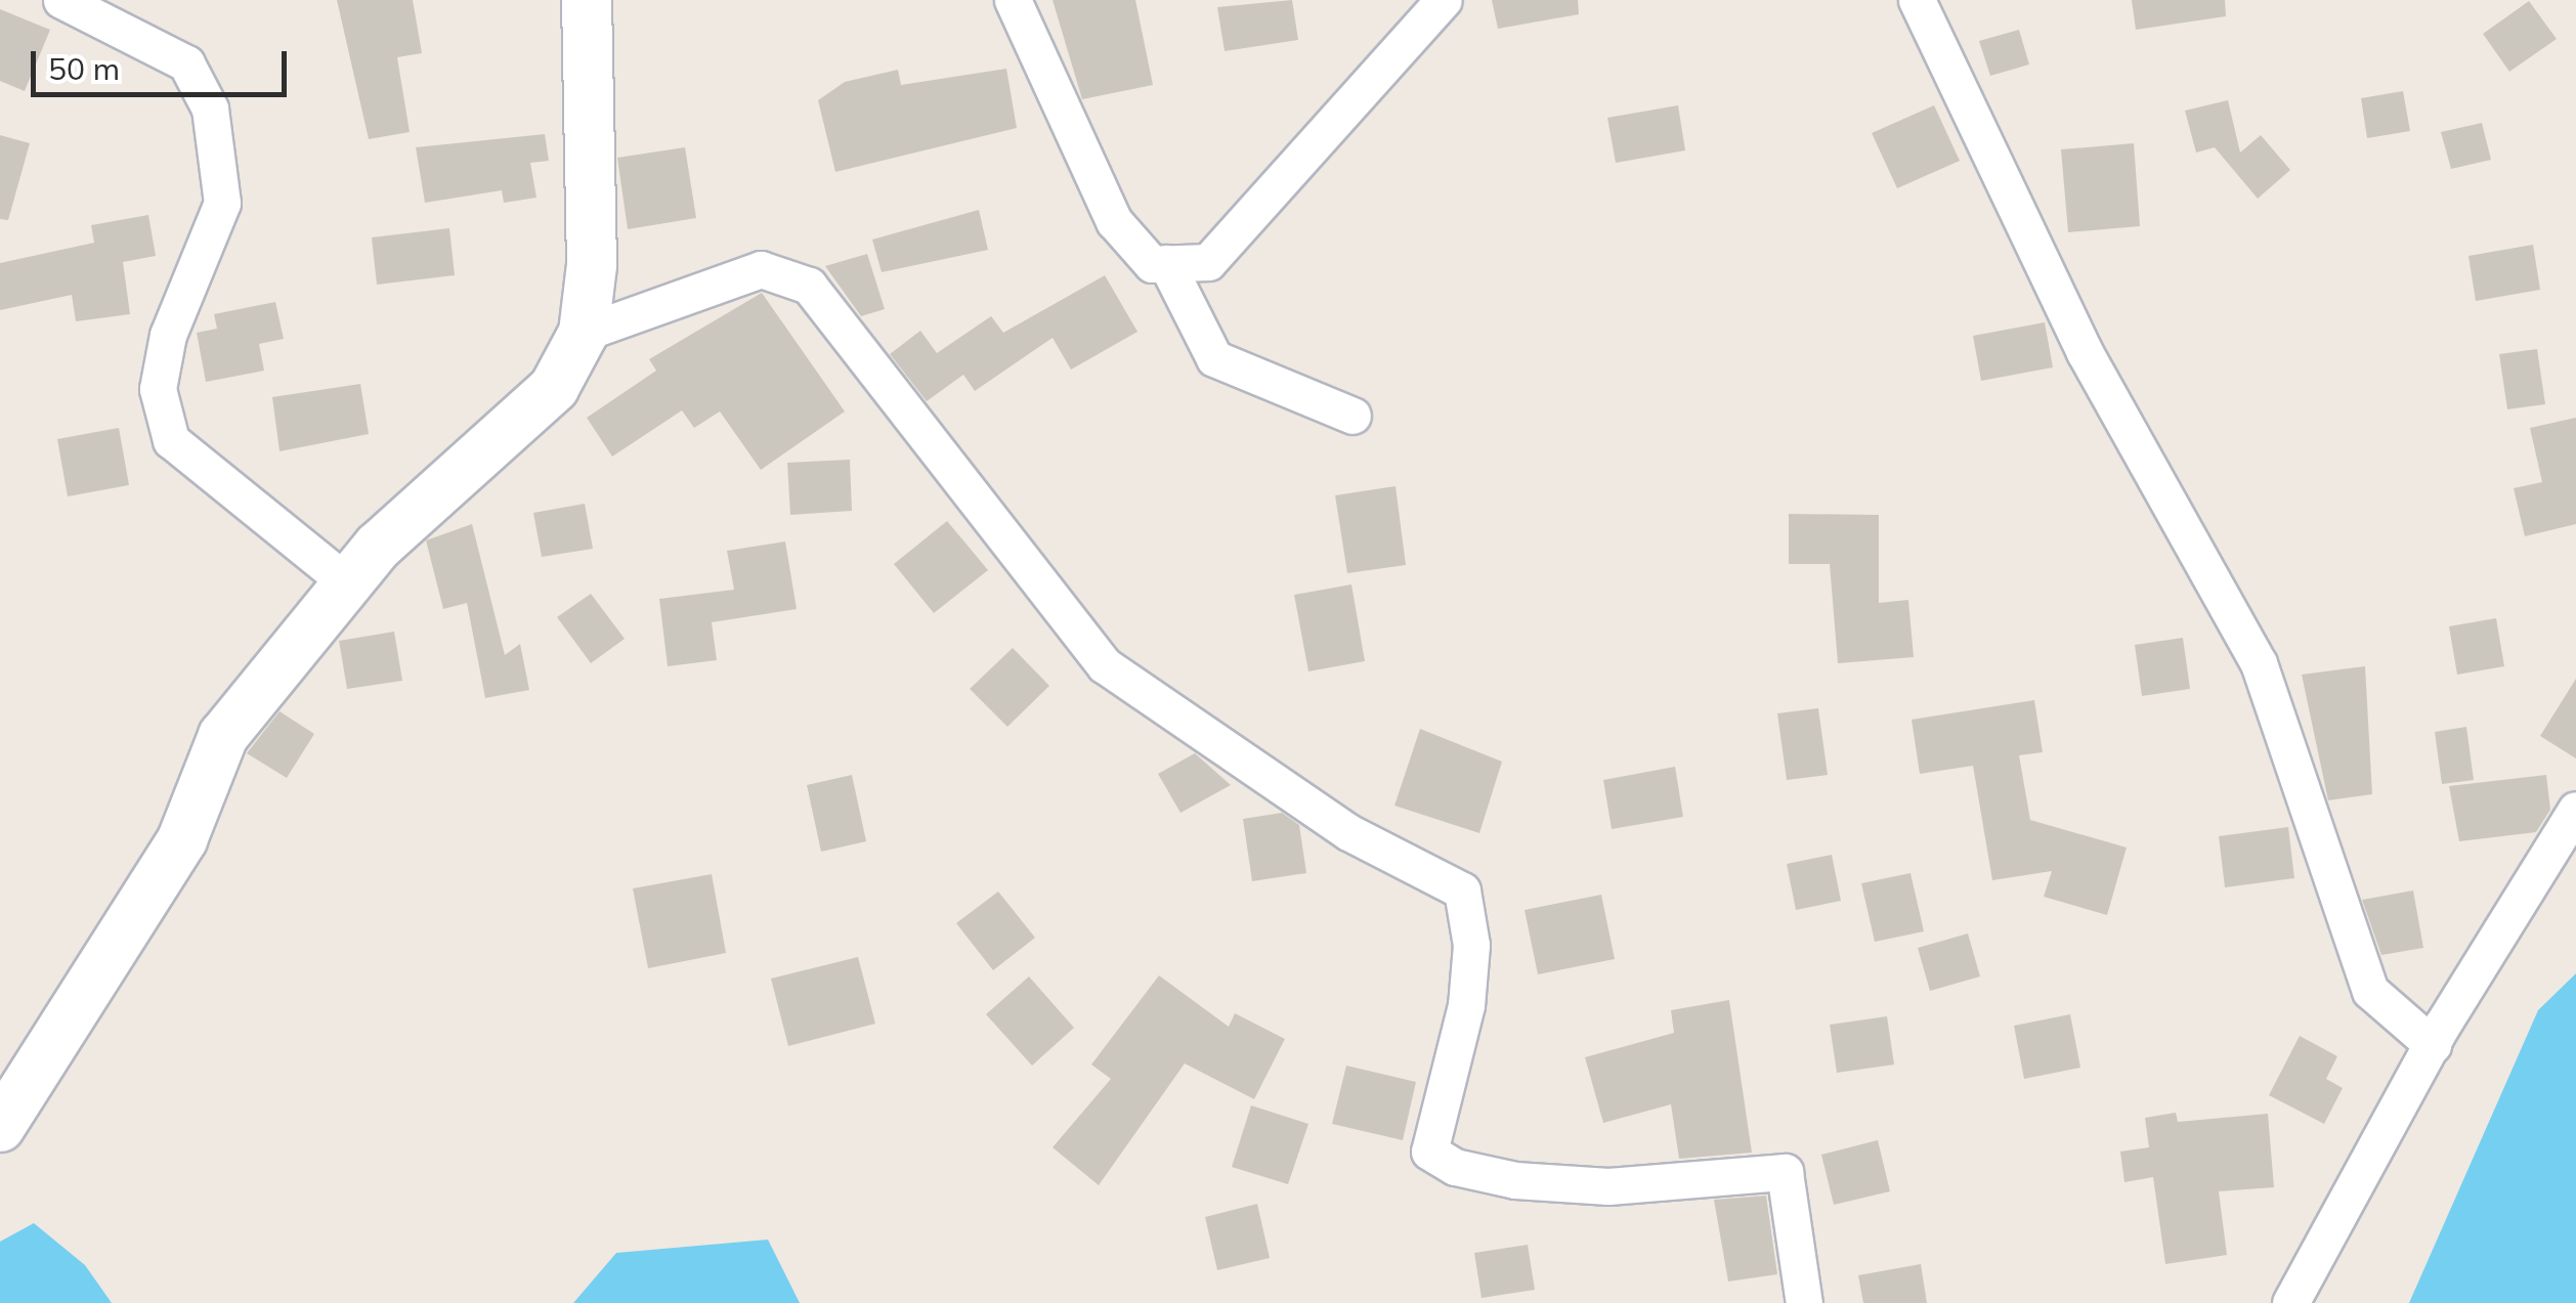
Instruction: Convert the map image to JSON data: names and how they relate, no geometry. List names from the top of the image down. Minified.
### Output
{"scale_bar":"50 m"}
